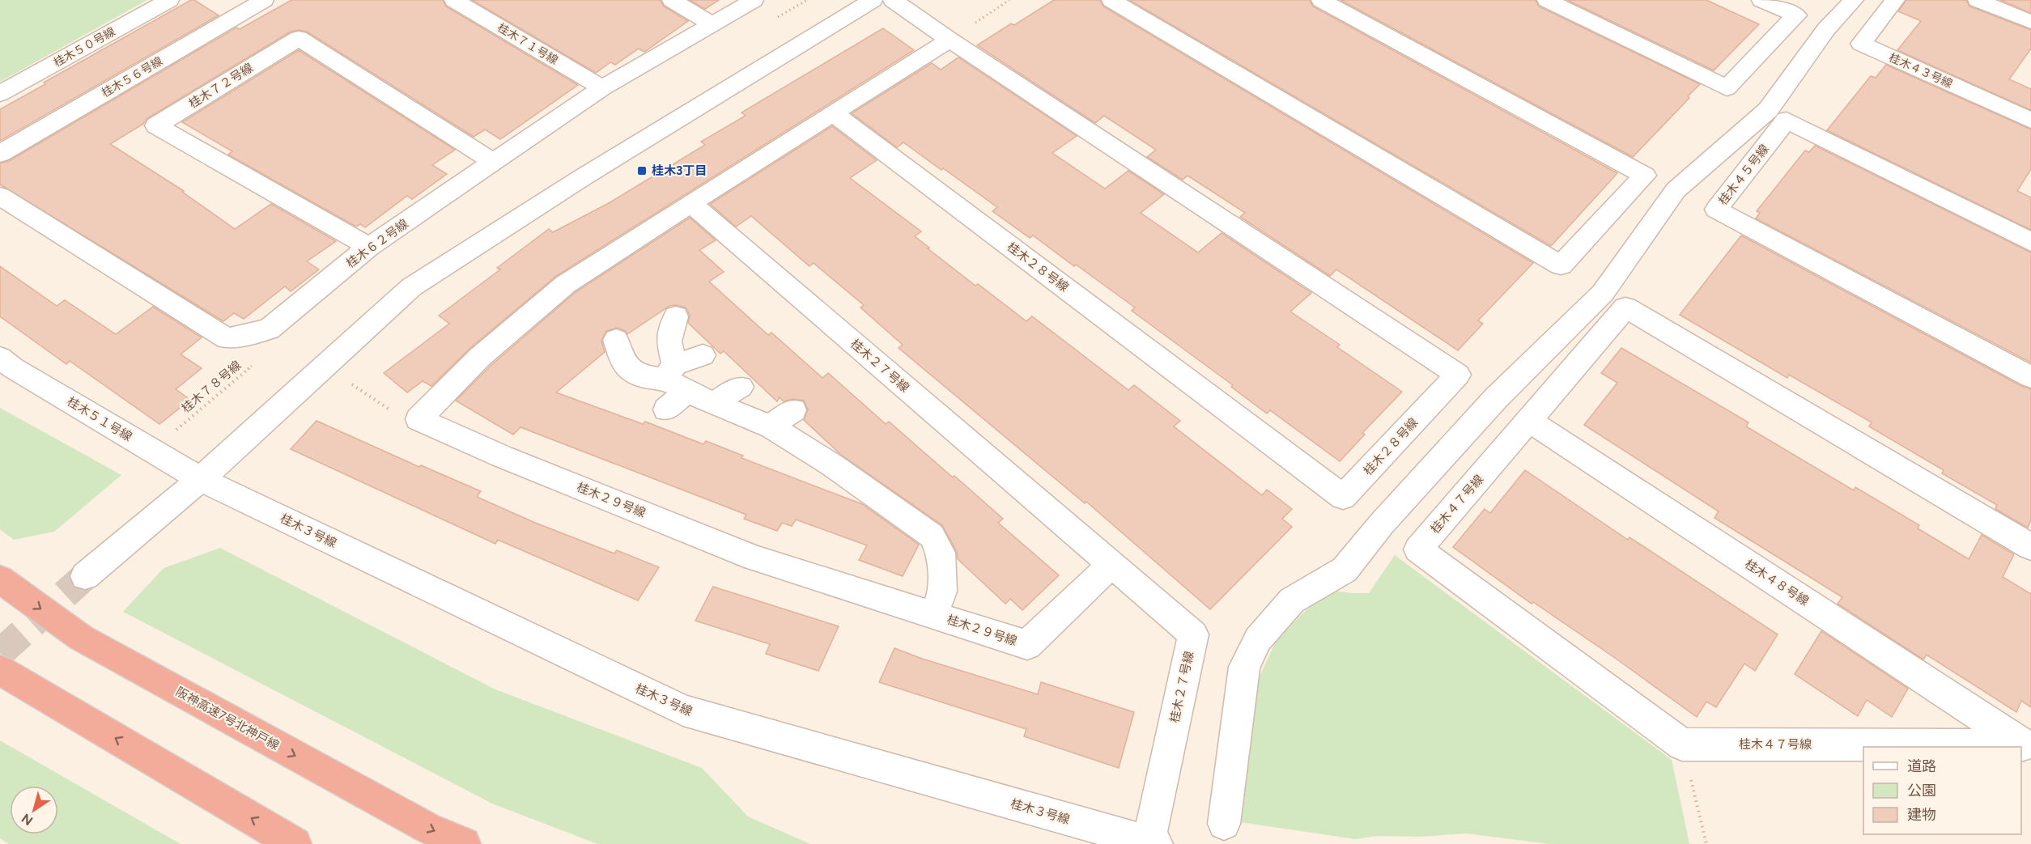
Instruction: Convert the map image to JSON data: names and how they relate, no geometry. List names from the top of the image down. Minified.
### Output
{"streets":{"highway":["阪神高速7号北神戸線"],"street":["桂木７１号線","桂木５０号線","桂木４３号線","桂木５６号線","桂木７２号線","桂木４５号線","桂木６２号線","桂木２８号線","桂木２７号線","桂木５１号線","桂木２９号線","桂木４７号線","桂木３号線","桂木４８号線"],"path":["桂木７８号線"]},"crossings":[["桂木７１号線","桂木６２号線"],["桂木７２号線","桂木６２号線"],["桂木６２号線","桂木７８号線"],["桂木２７号線","桂木２９号線"],["桂木２７号線","桂木３号線"],["桂木７８号線","桂木５１号線"],["桂木５１号線","桂木３号線"],["桂木４７号線","桂木４８号線"]],"places":{"transit":["桂木3丁目"]},"legend":["道路","公園","建物"],"north":"bottom left"}
